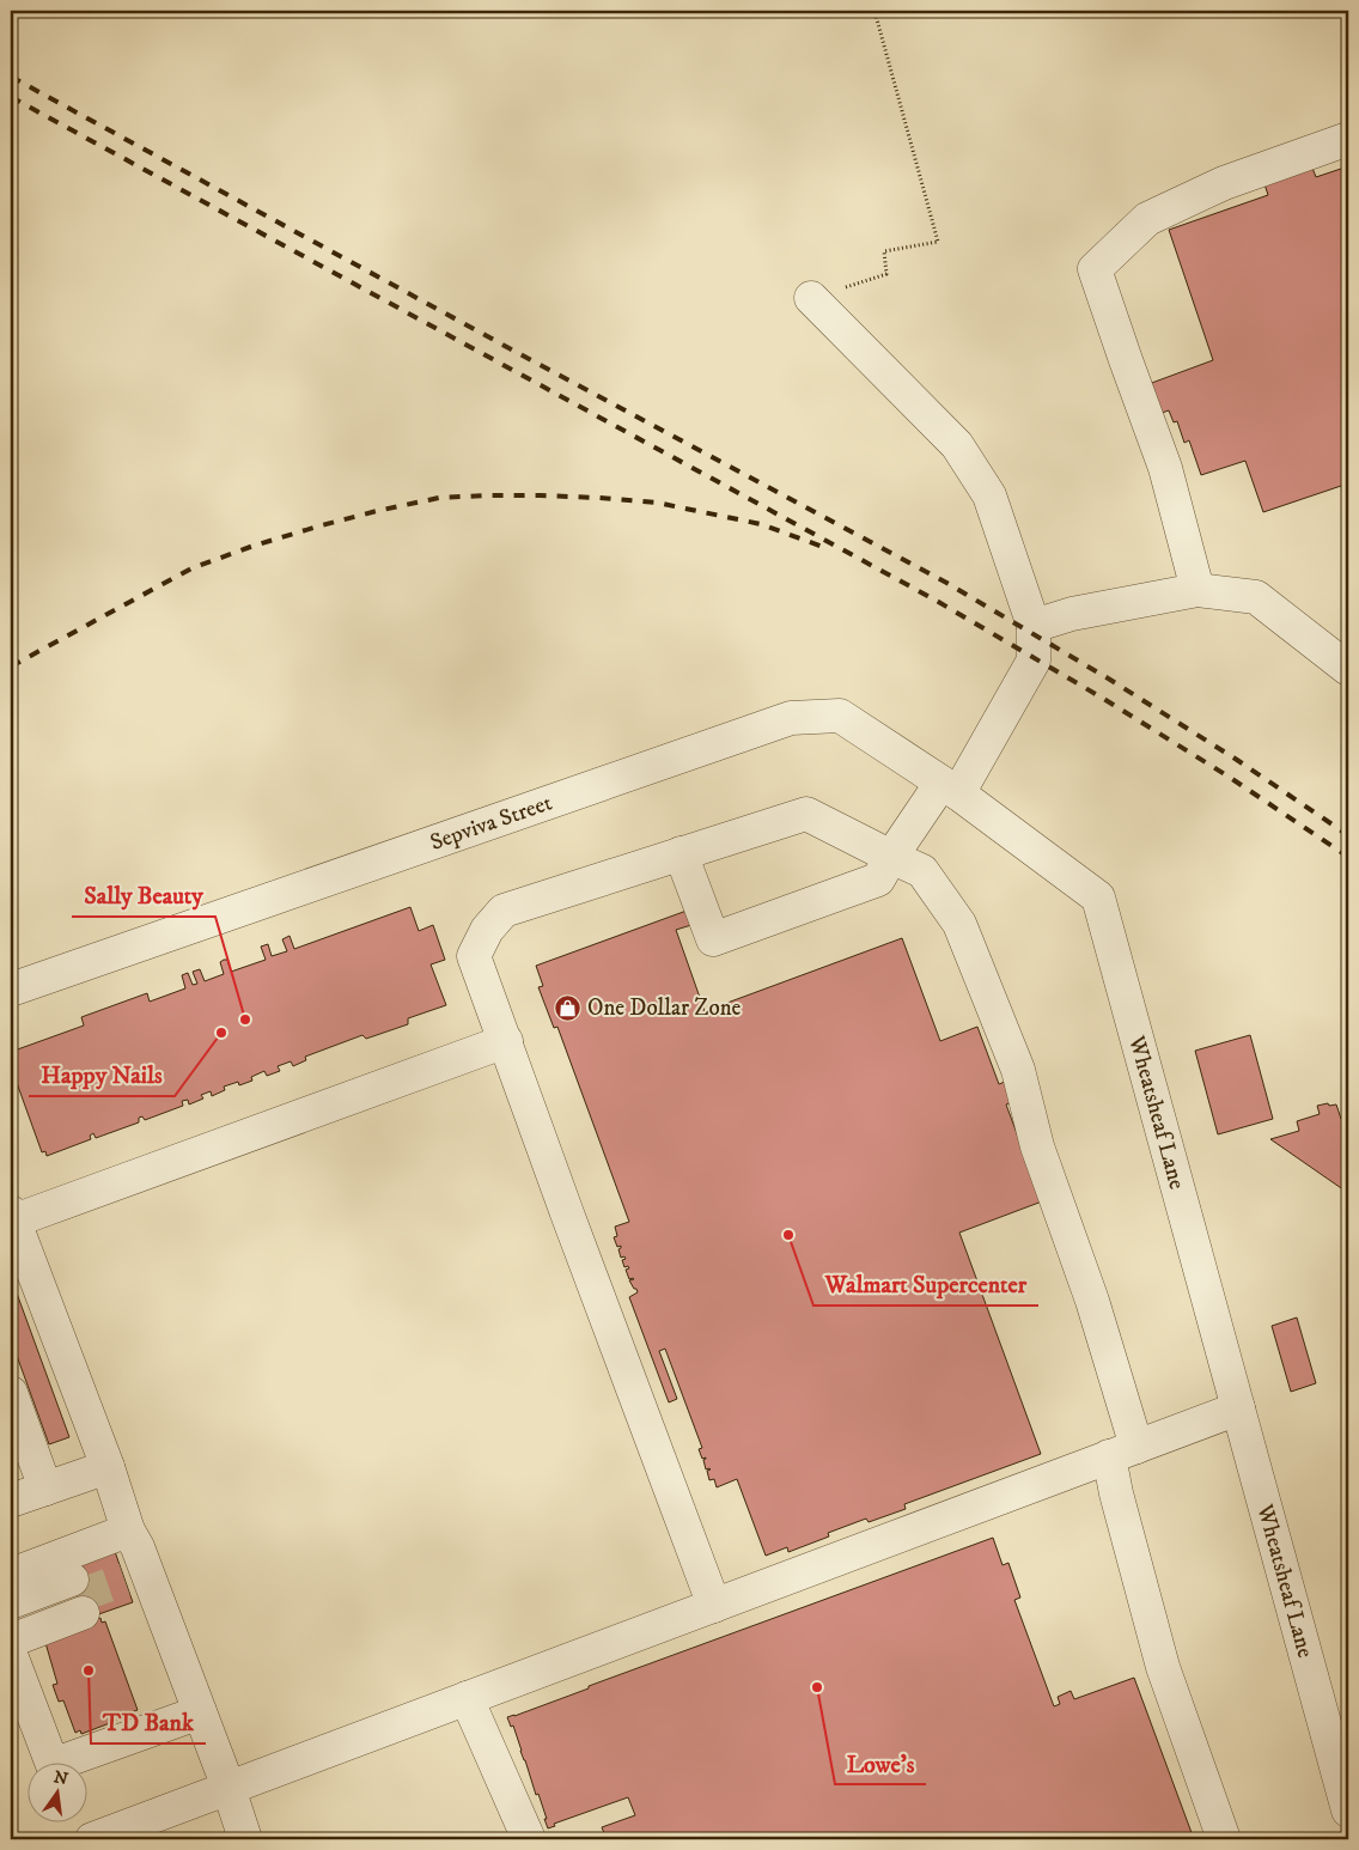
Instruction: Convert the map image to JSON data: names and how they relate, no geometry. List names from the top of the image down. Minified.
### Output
{"streets":{"street":["Sepviva Street","Wheatsheaf Lane"]},"crossings":[["Sepviva Street","Wheatsheaf Lane"]],"places":{"shop":["One Dollar Zone"],"other":["Sally Beauty","Happy Nails","Walmart Supercenter","TD Bank","Lowe's"]},"north":"top"}
